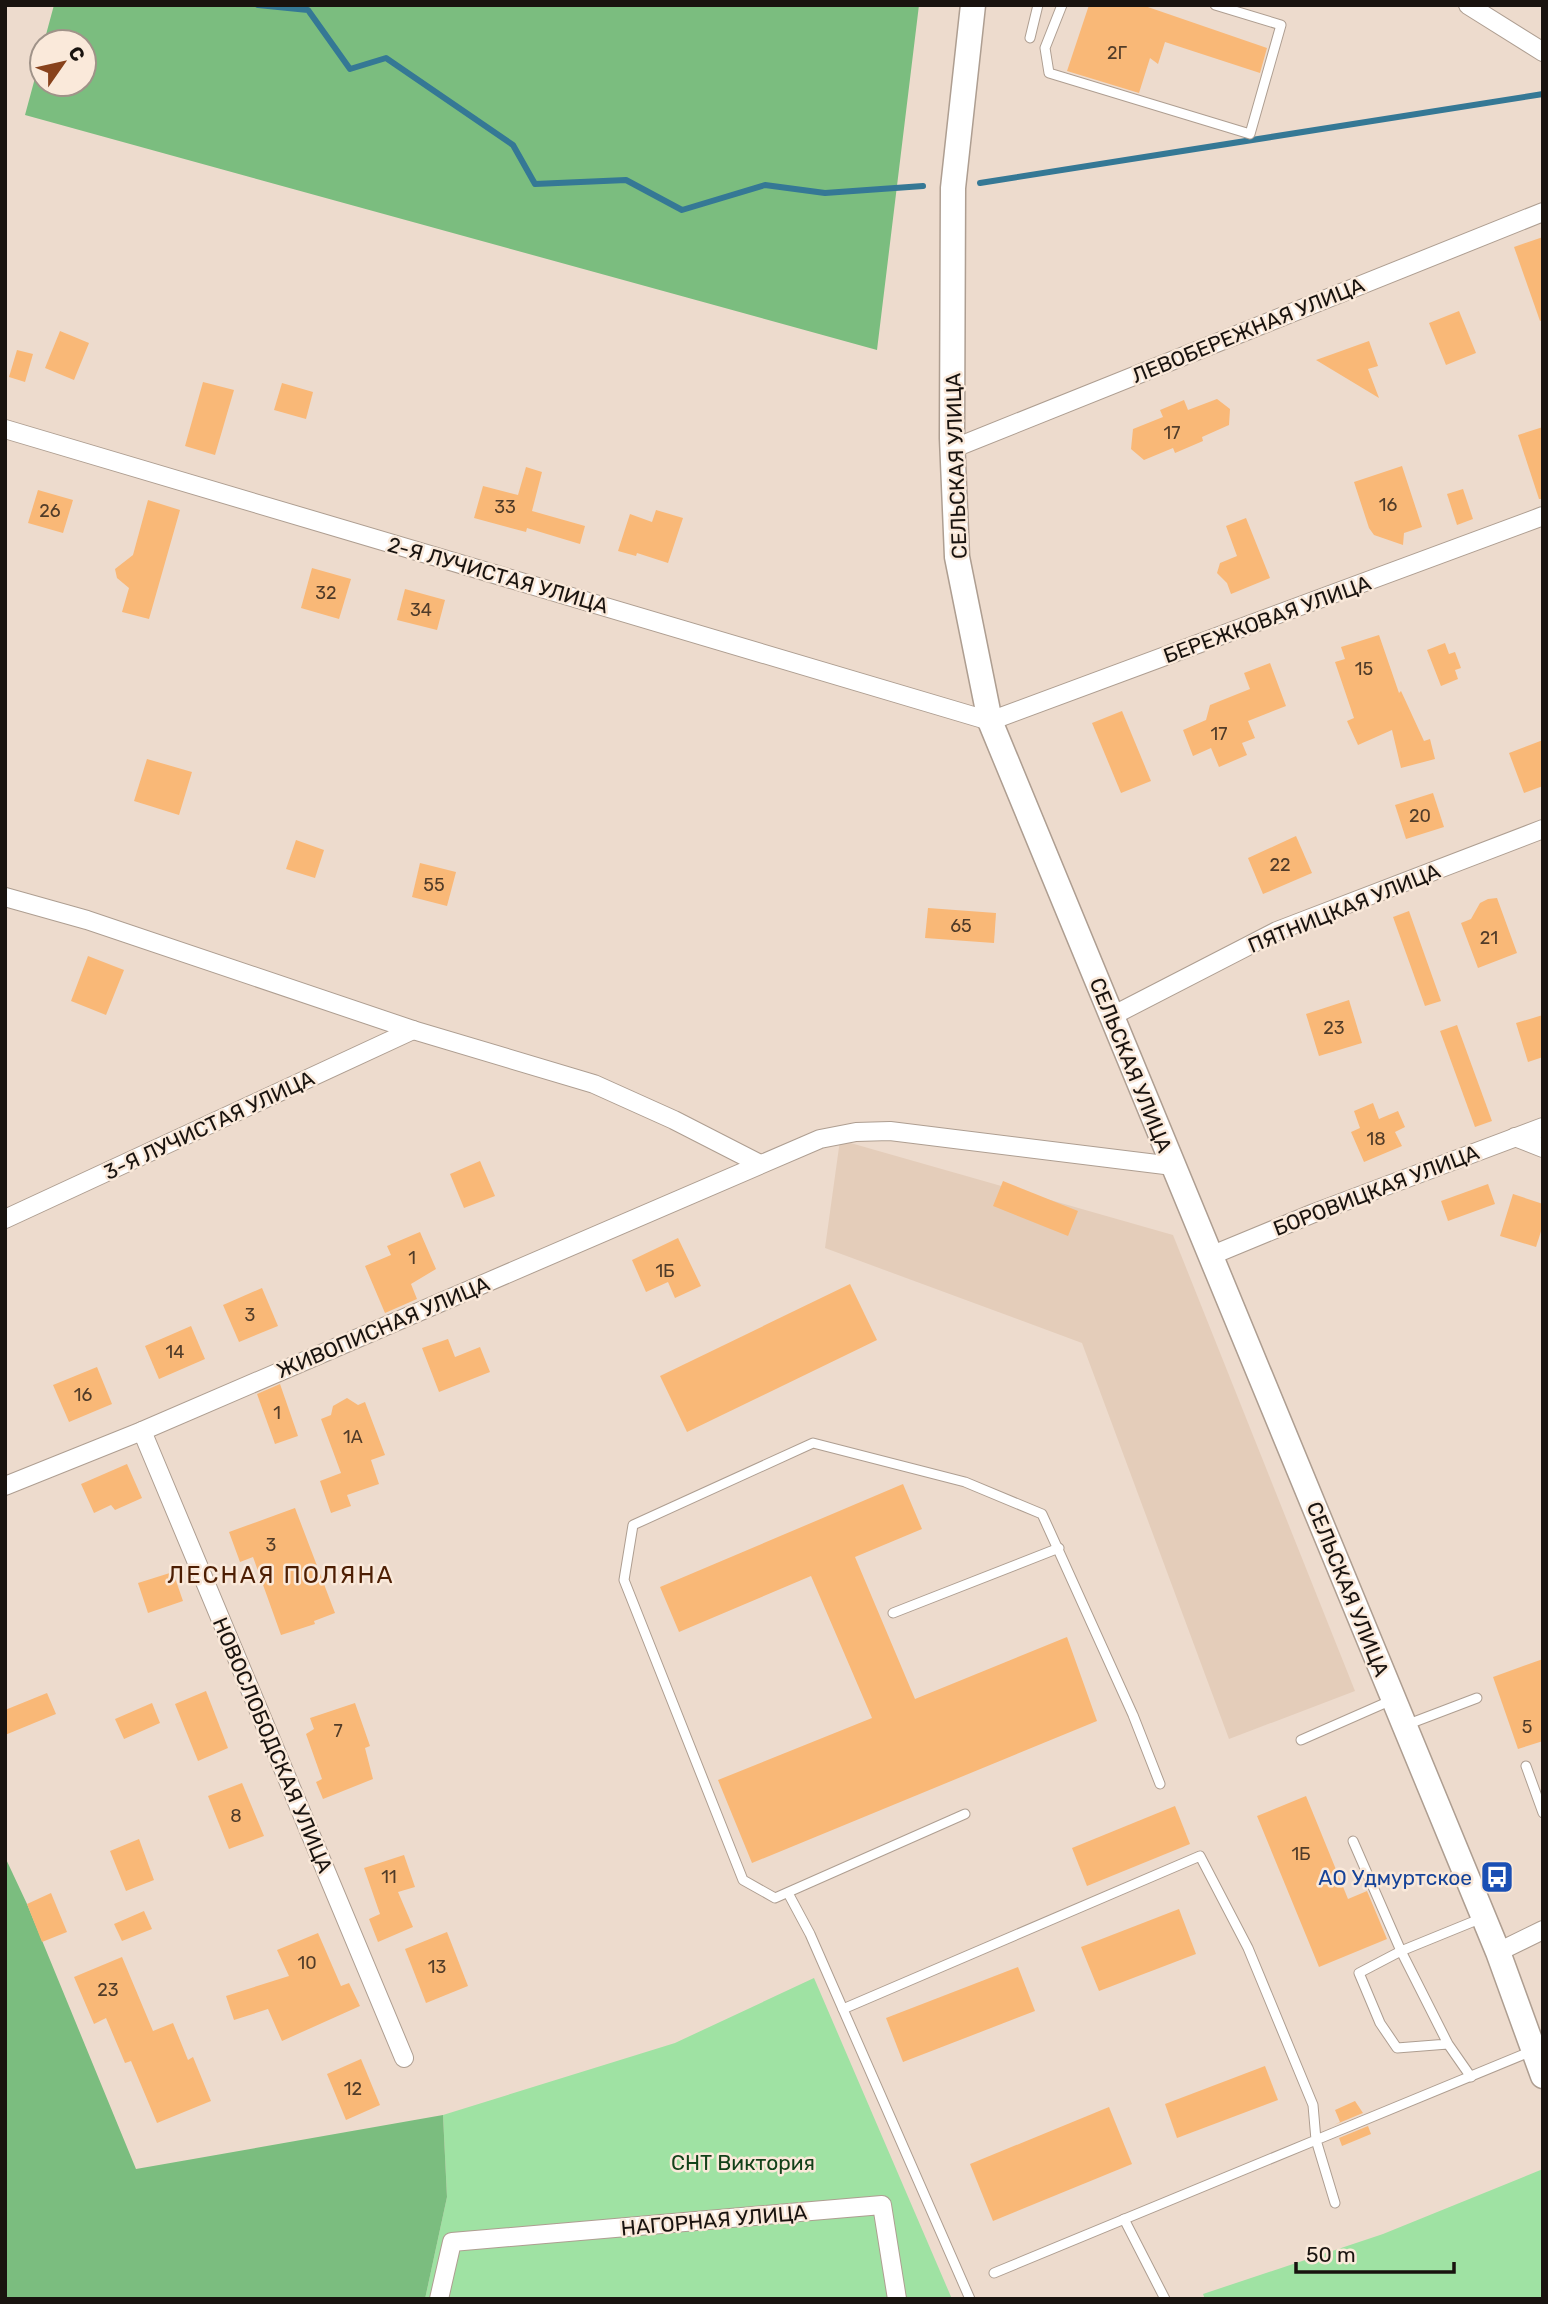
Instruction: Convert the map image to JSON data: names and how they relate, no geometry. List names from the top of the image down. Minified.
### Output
{"streets":{"street":["ЛЕВОБЕРЕЖНАЯ УЛИЦА","СЕЛЬСКАЯ УЛИЦА","2-Я ЛУЧИСТАЯ УЛИЦА","БЕРЕЖКОВАЯ УЛИЦА","ПЯТНИЦКАЯ УЛИЦА","3-Я ЛУЧИСТАЯ УЛИЦА","БОРОВИЦКАЯ УЛИЦА","ЖИВОПИСНАЯ УЛИЦА","НОВОСЛОБОДСКАЯ УЛИЦА","НАГОРНАЯ УЛИЦА"]},"crossings":[["ЛЕВОБЕРЕЖНАЯ УЛИЦА","СЕЛЬСКАЯ УЛИЦА"],["СЕЛЬСКАЯ УЛИЦА","2-Я ЛУЧИСТАЯ УЛИЦА"],["СЕЛЬСКАЯ УЛИЦА","БЕРЕЖКОВАЯ УЛИЦА"],["СЕЛЬСКАЯ УЛИЦА","ПЯТНИЦКАЯ УЛИЦА"],["СЕЛЬСКАЯ УЛИЦА","БОРОВИЦКАЯ УЛИЦА"],["СЕЛЬСКАЯ УЛИЦА","ЖИВОПИСНАЯ УЛИЦА"],["2-Я ЛУЧИСТАЯ УЛИЦА","БЕРЕЖКОВАЯ УЛИЦА"],["ЖИВОПИСНАЯ УЛИЦА","НОВОСЛОБОДСКАЯ УЛИЦА"]],"districts":["ЛЕСНАЯ ПОЛЯНА"],"parks":["СНТ Виктория"],"places":{"bus stop":["АО Удмуртское"]},"house_numbers":["2Г","17","16","33","26","32","34","15","17","20","22","55","65","21","23","18","1","1Б","3","14","16","1","1А","3","5","7","8","1Б","11","10","13","23","12"],"scale_bar":"50 m","north":"top right"}
